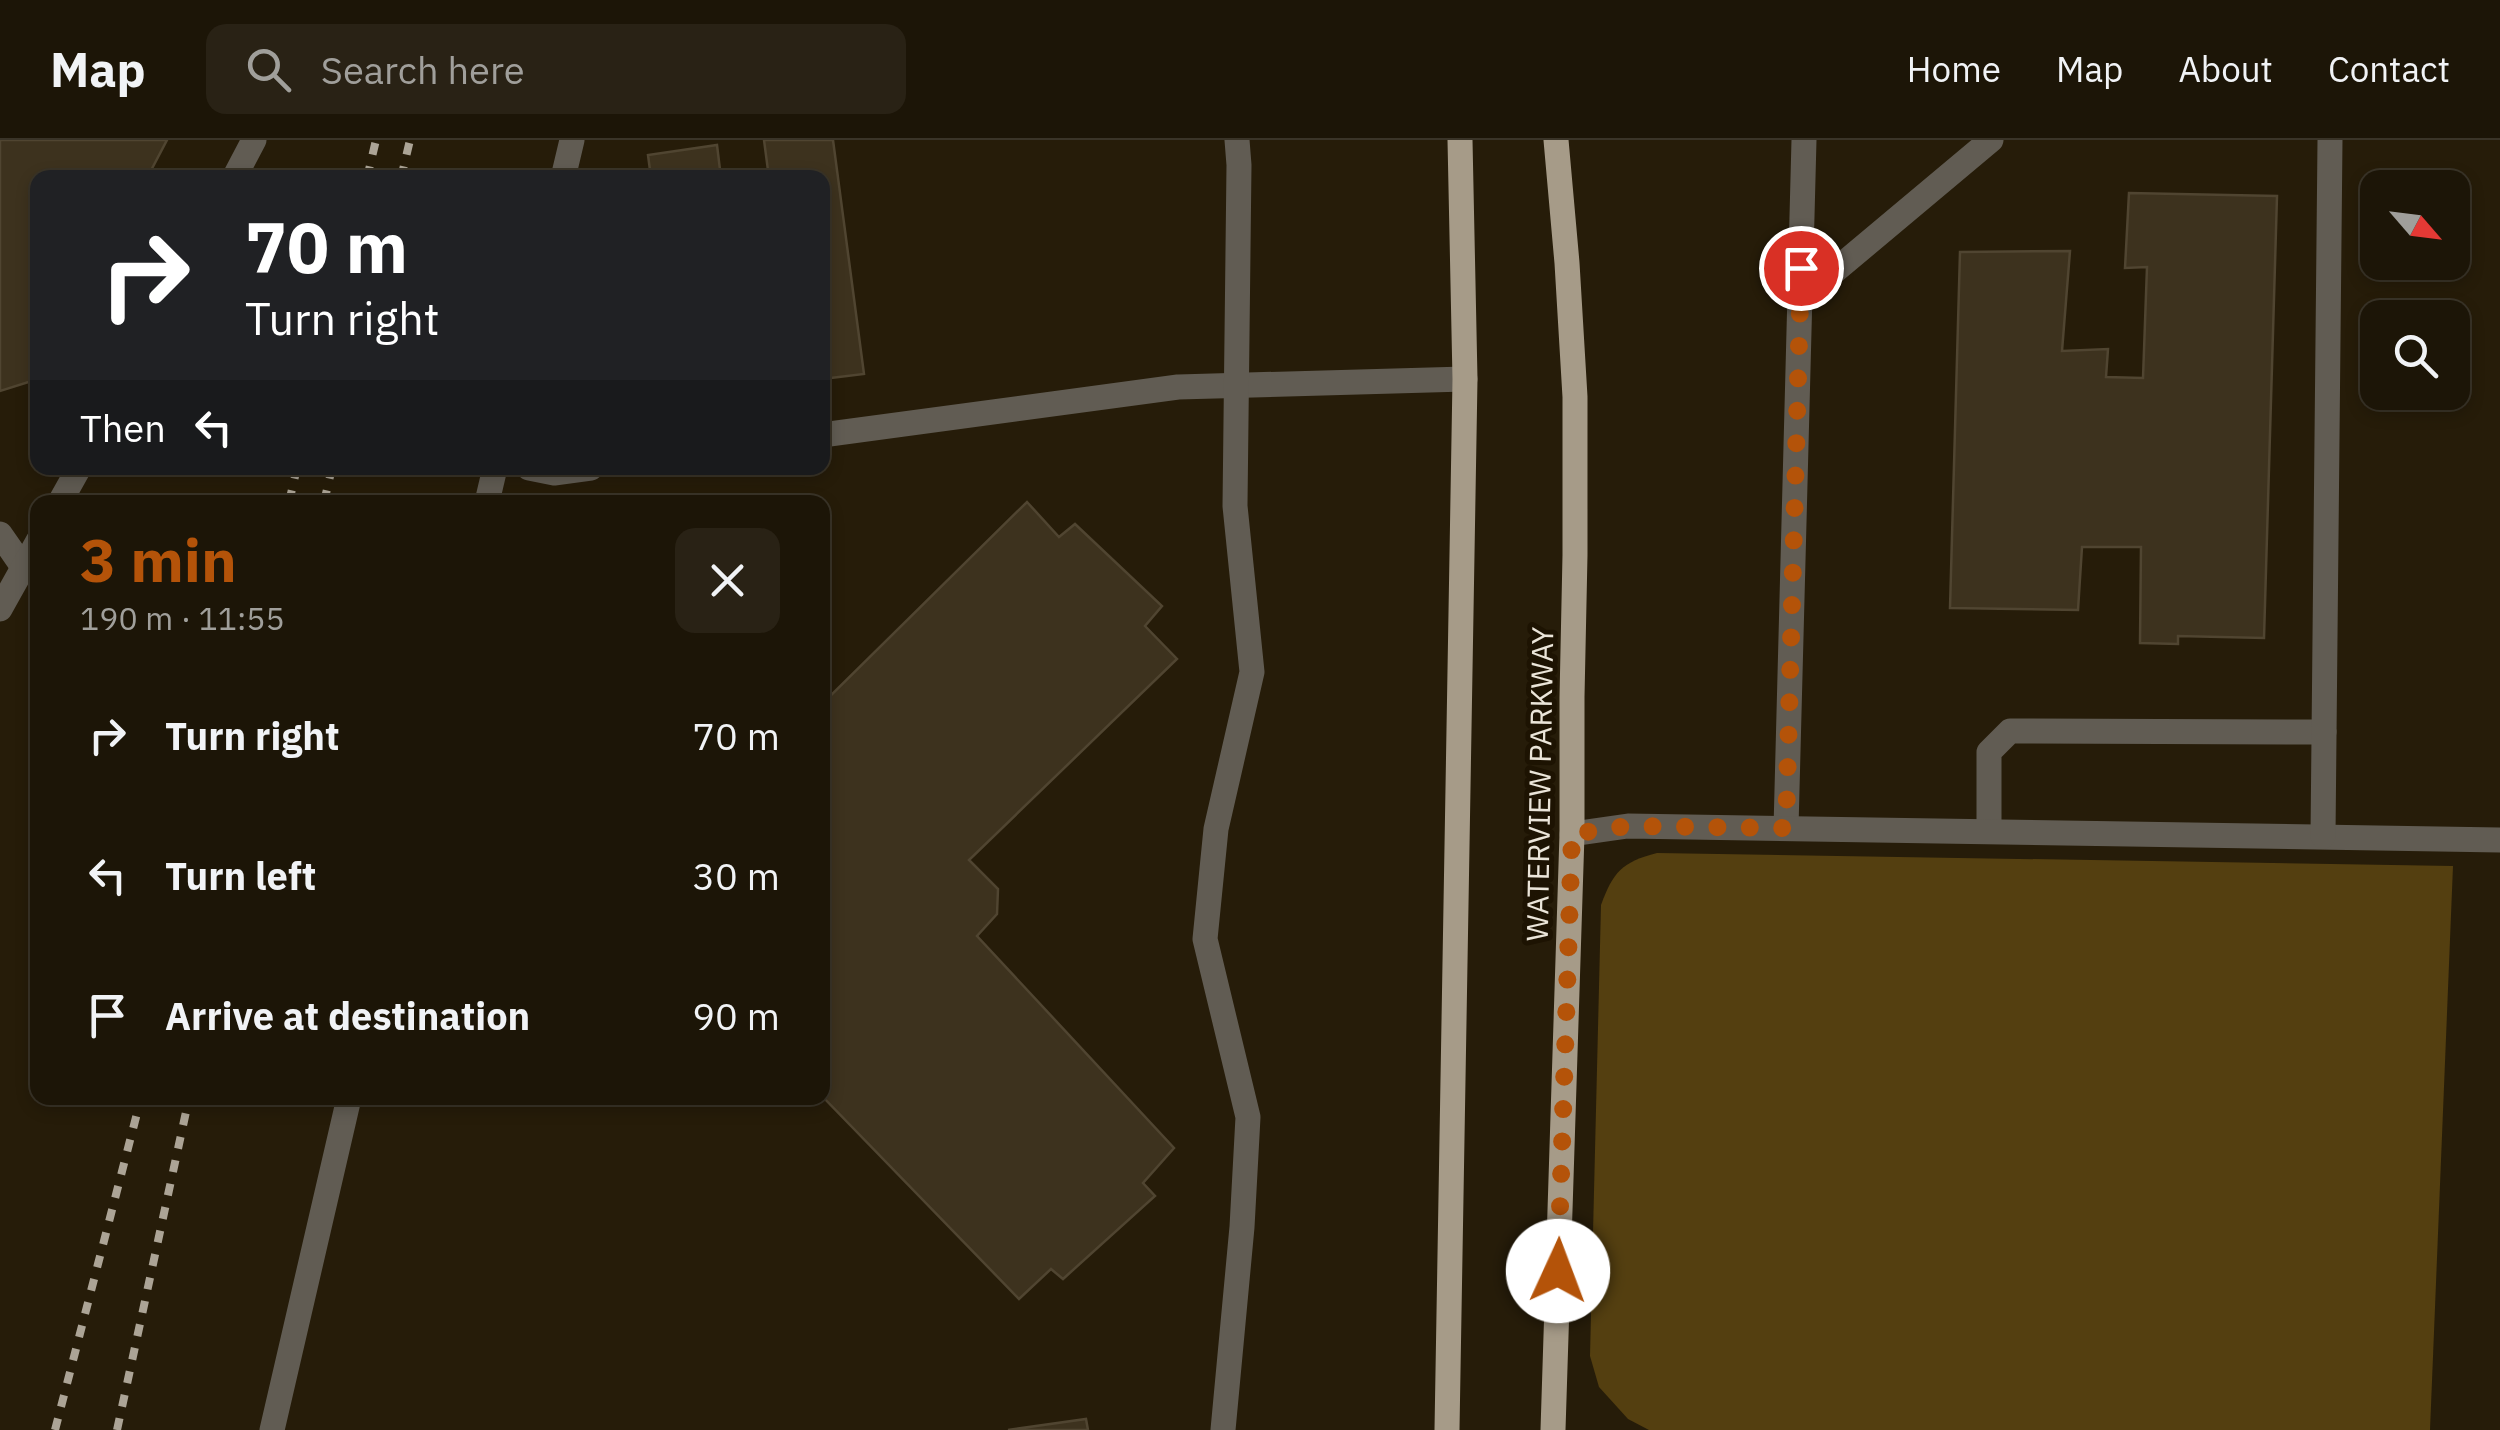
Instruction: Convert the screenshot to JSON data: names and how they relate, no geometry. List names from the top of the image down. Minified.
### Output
{"streets":{"main road":["WATERVIEW PARKWAY"]},"north":"bottom right","page":{"header":"Map","search":"Search here","nav":["Home","Map","About","Contact"],"turn":["70 m","Turn right"],"then":"Then","heading":["3 min","190 m · 11:55"],"list":[{"name":"Turn right","value":"70 m"},{"name":"Turn left","value":"30 m"},{"name":"Arrive at destination","value":"90 m"}]}}
